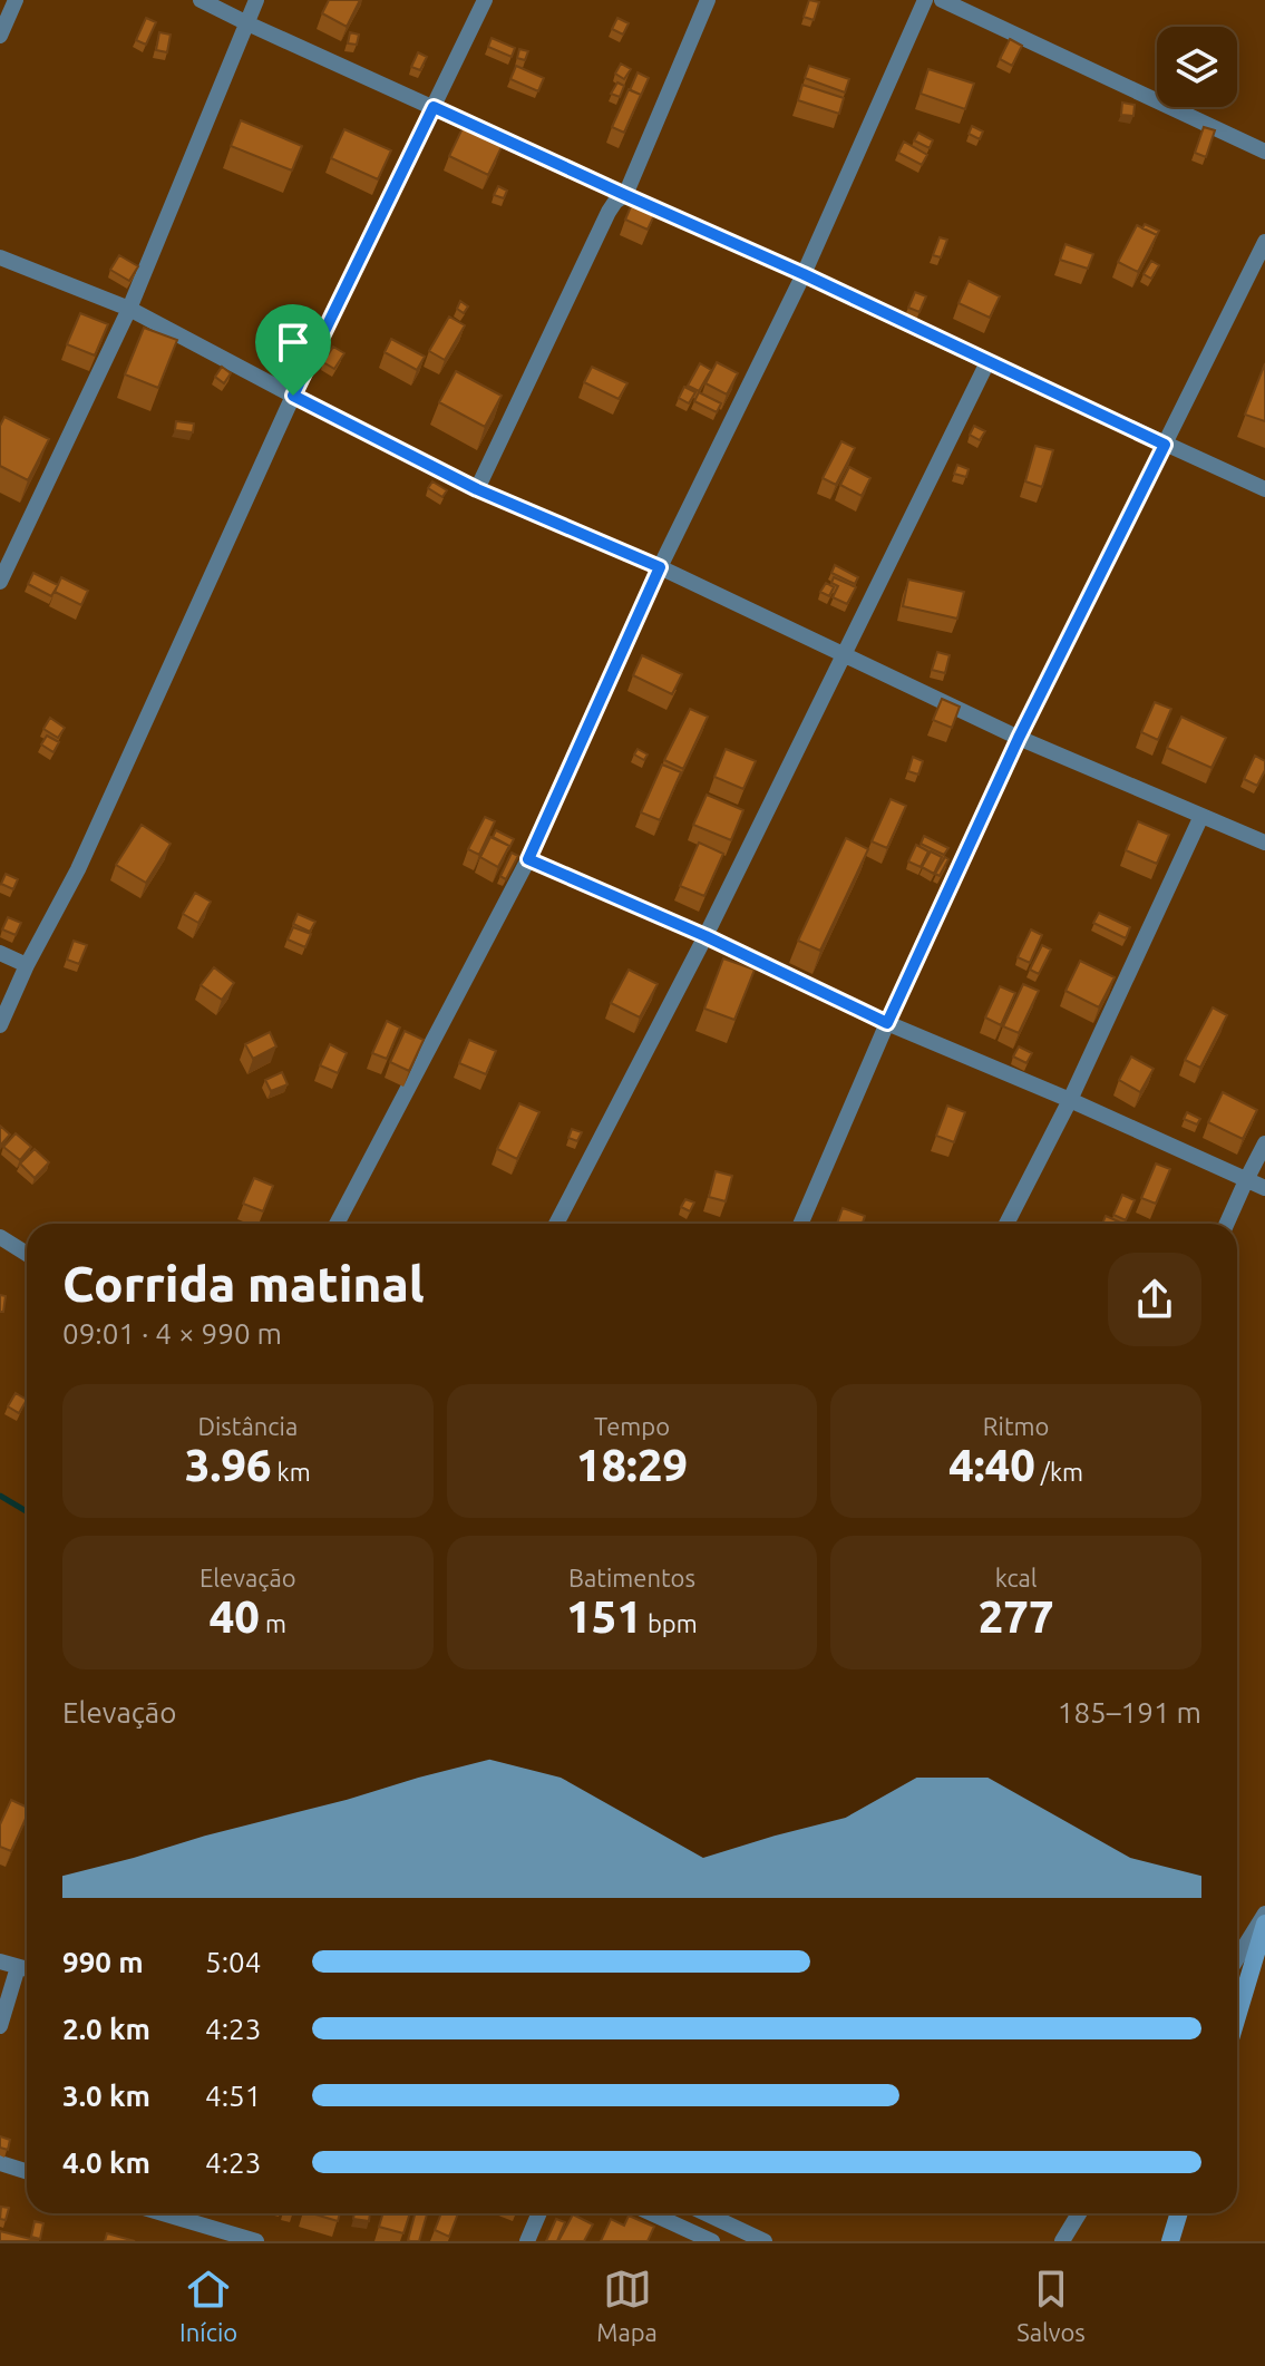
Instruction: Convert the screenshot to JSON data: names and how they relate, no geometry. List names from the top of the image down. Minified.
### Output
{"page":{"heading":["Corrida matinal","09:01 · 4 × 990 m"],"stats":[["Distância","3.96 km"],["Tempo","18:29"],["Ritmo","4:40 /km"],["Elevação","40 m"],["Batimentos","151 bpm"],["kcal","277"]],"chart":["Elevação","185–191 m"],"list":[{"name":"990 m","note":"5:04"},{"name":"2.0 km","note":"4:23"},{"name":"3.0 km","note":"4:51"},{"name":"4.0 km","note":"4:23"}],"tabs":["Início","Mapa","Salvos"]}}
